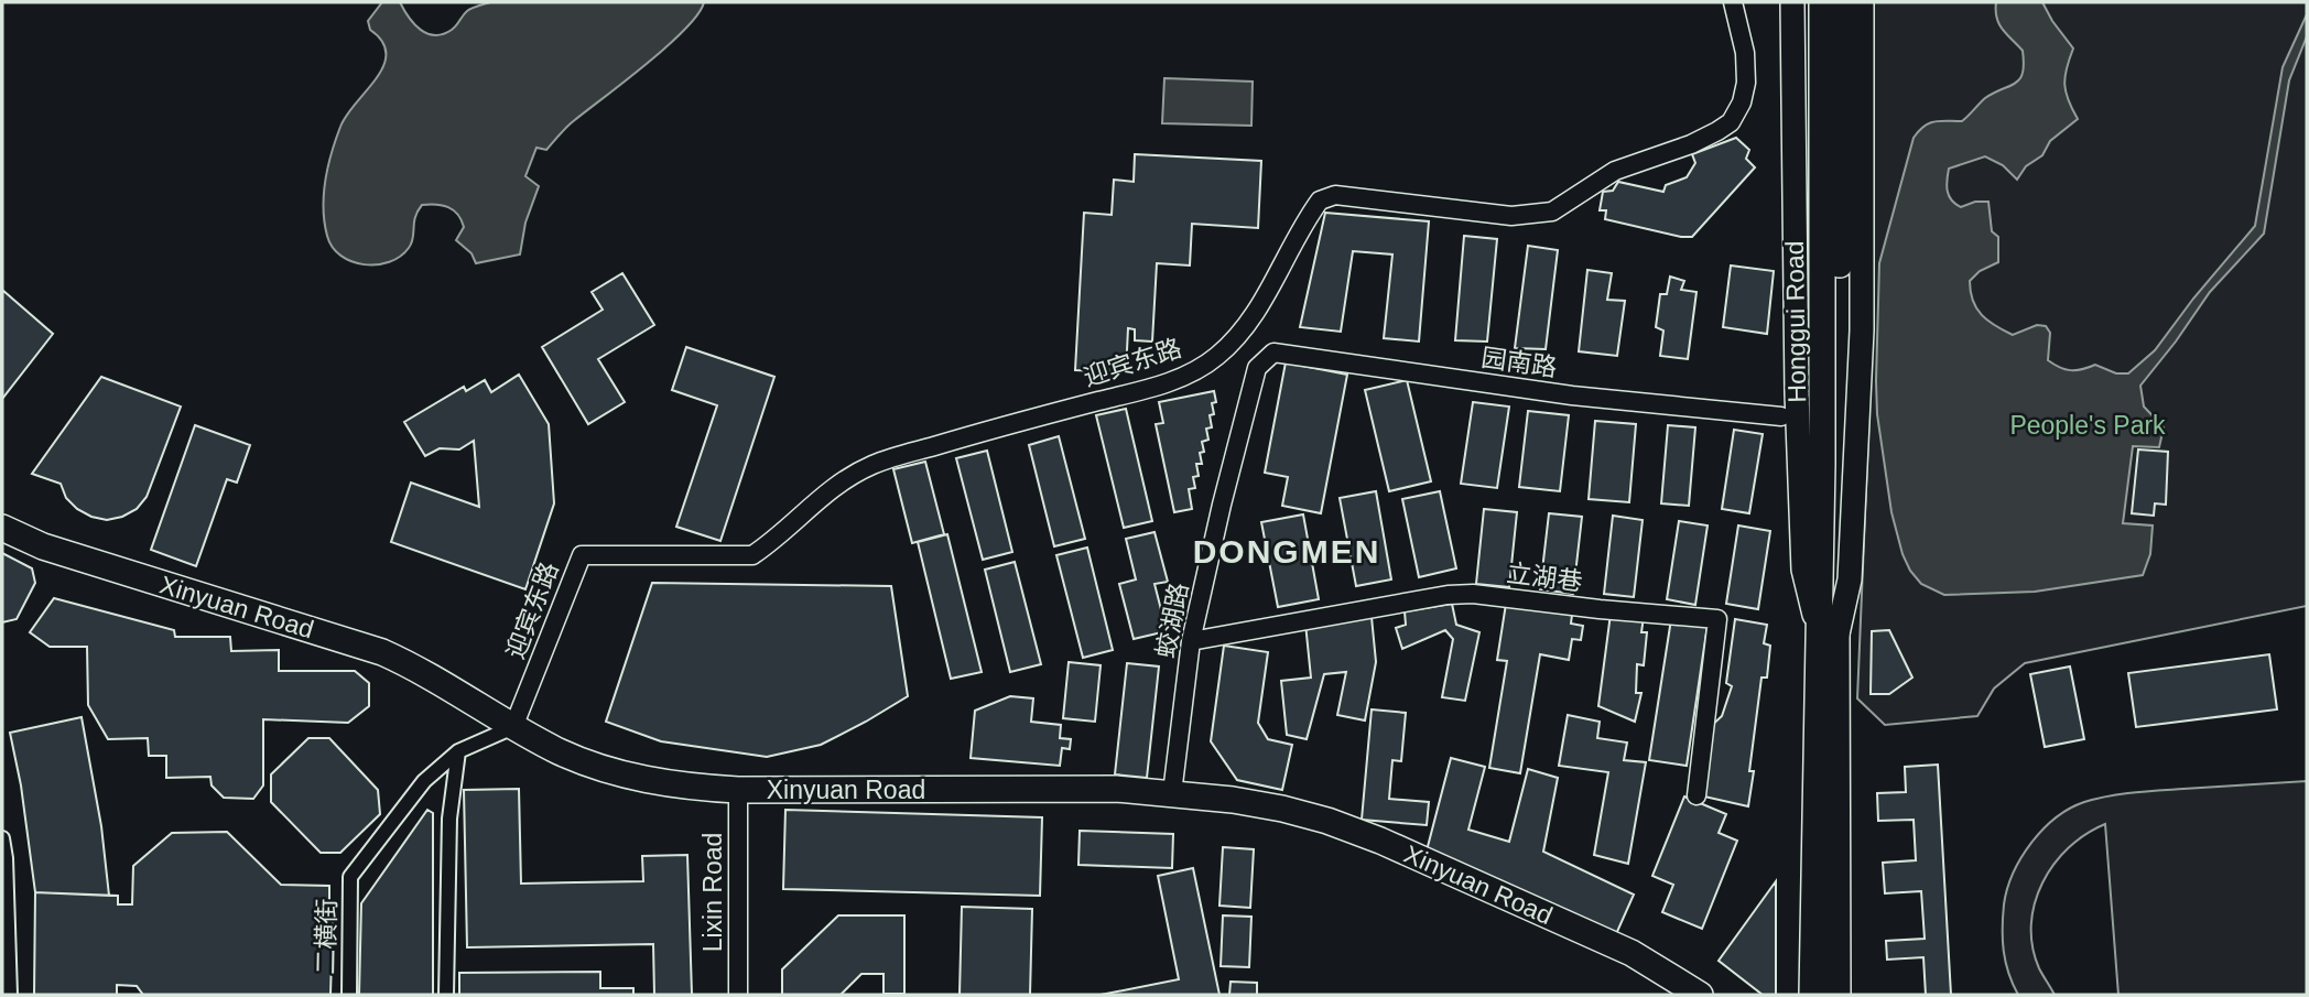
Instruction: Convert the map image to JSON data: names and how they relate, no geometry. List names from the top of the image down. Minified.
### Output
{"streets":{"main road":["Honggui Road","Xinyuan Road"],"street":["迎宾东路","园南路","立湖巷","蛟湖路","Lixin Road","二横街"]},"crossings":[["迎宾东路","Xinyuan Road"],["园南路","蛟湖路"],["立湖巷","蛟湖路"],["Xinyuan Road","蛟湖路"],["Xinyuan Road","Lixin Road"]],"districts":["DONGMEN"],"parks":["People's Park"]}
